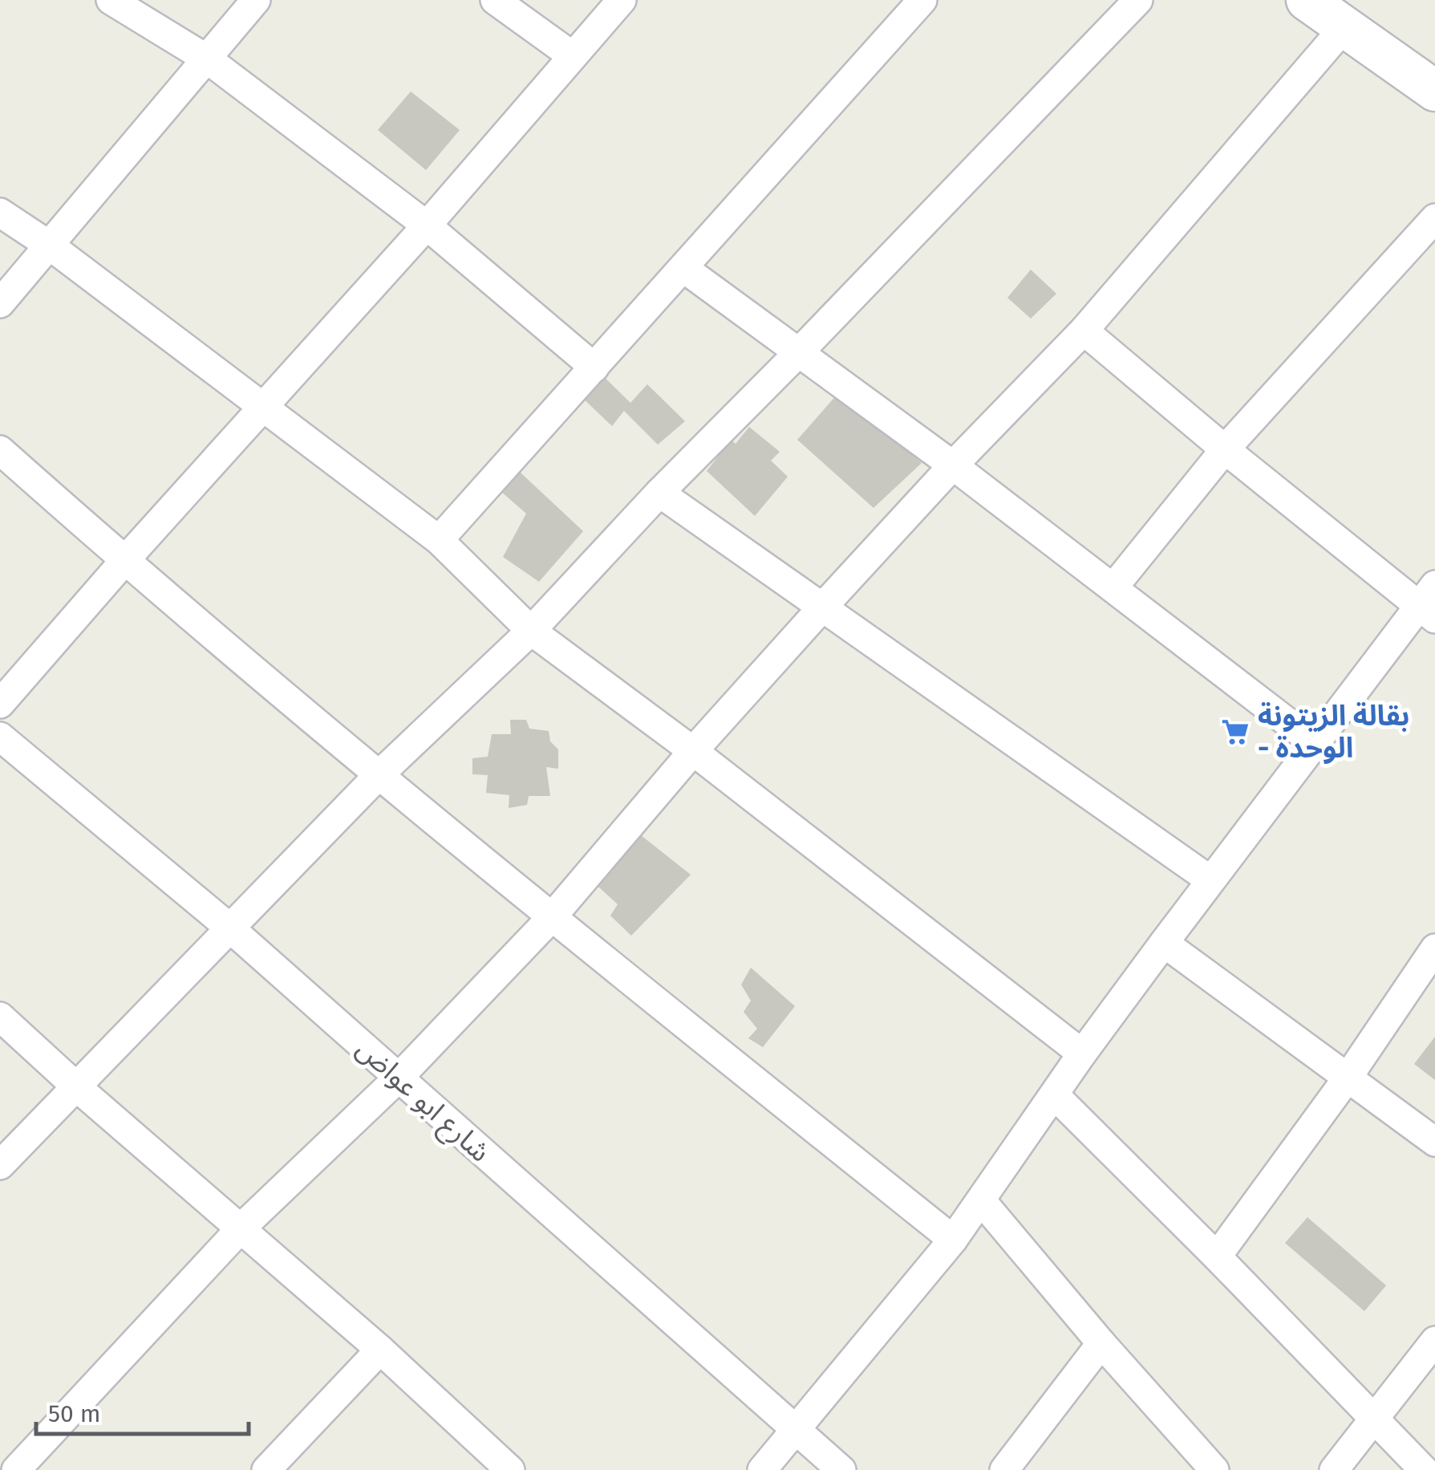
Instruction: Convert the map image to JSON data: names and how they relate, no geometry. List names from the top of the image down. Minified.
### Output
{"streets":{"street":["شارع ابو عواض"]},"places":{"supermarket":["بقالة الزيتونة - الوحدة"]},"scale_bar":"50 m"}
